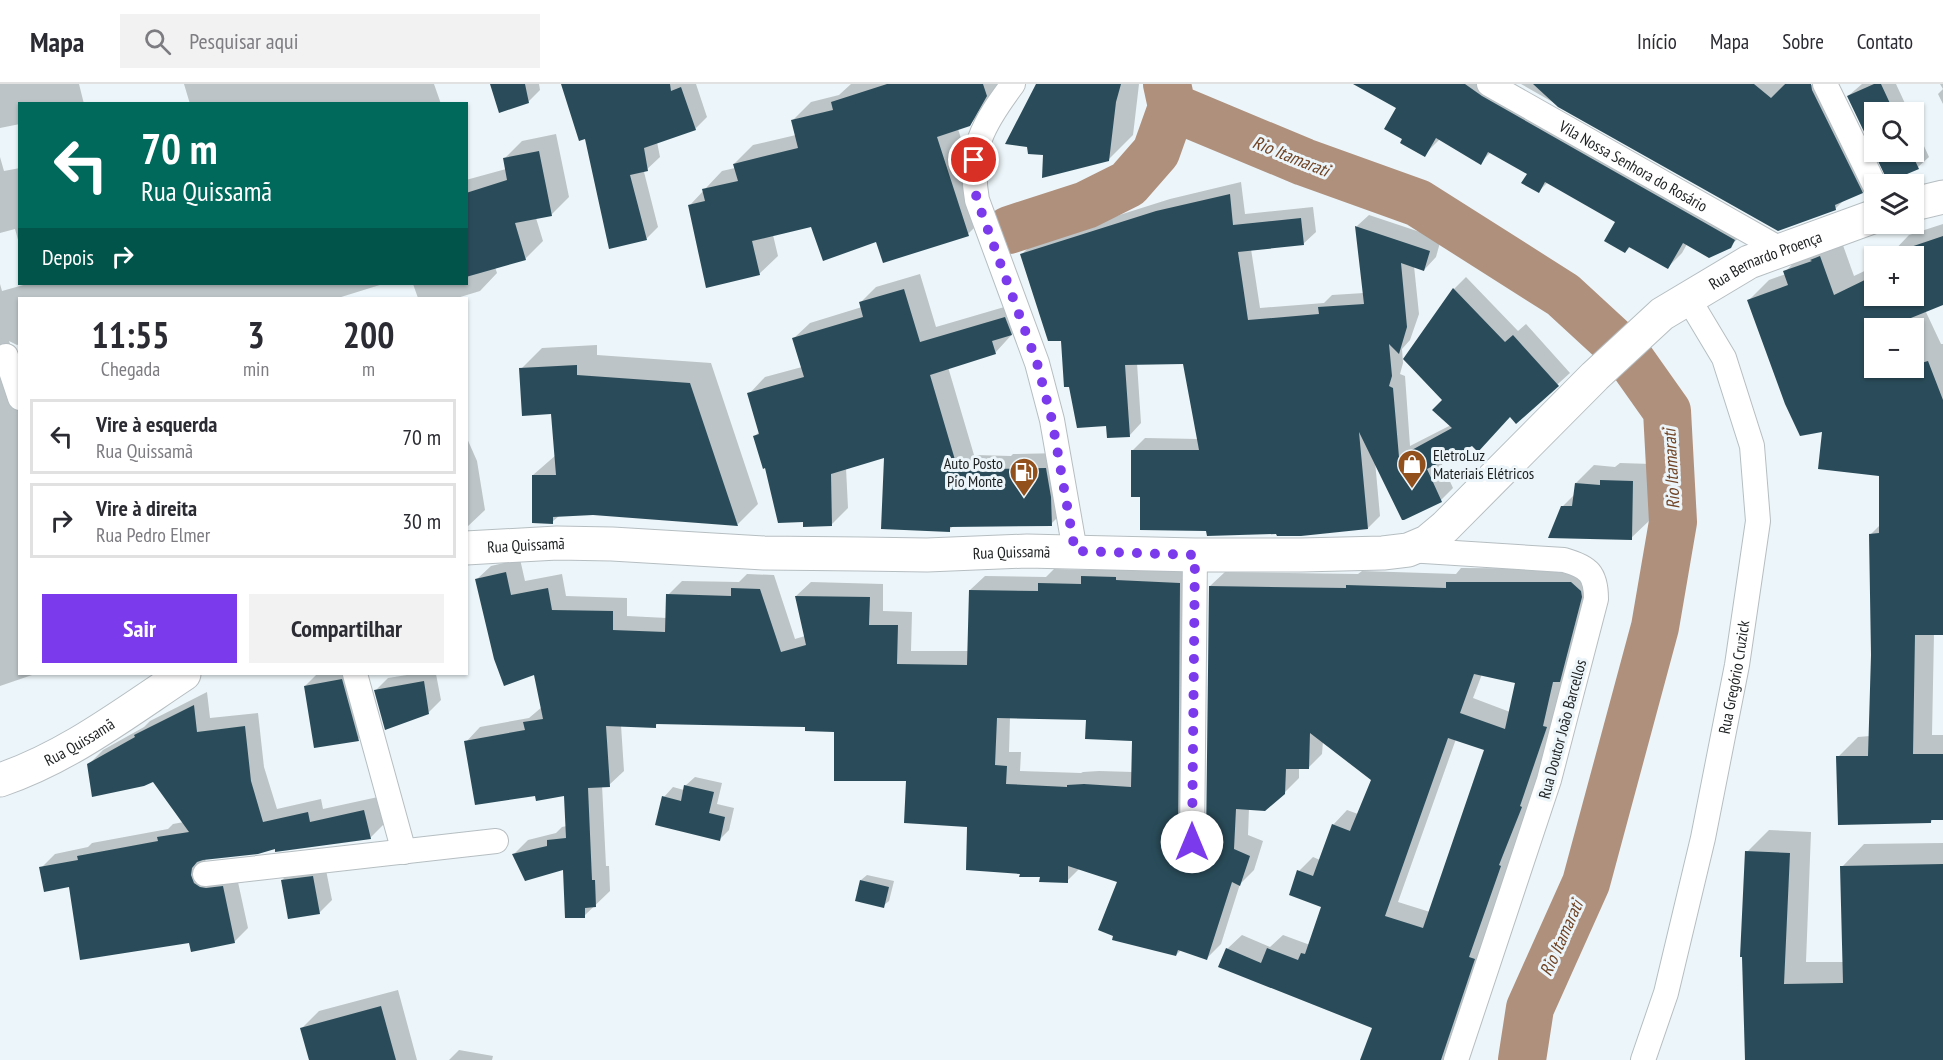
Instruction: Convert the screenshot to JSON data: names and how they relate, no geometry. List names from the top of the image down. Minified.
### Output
{"streets":{"street":["Vila Nossa Senhora do Rosário","Rua Bernardo Proença","Rua Quissamã","Rua Gregório Cruzick","Rua Doutor João Barcellos"]},"crossings":[["Vila Nossa Senhora do Rosário","Rua Bernardo Proença"],["Rua Bernardo Proença","Rua Quissamã"],["Rua Bernardo Proença","Rua Gregório Cruzick"],["Rua Quissamã","Rua Doutor João Barcellos"]],"water":["Rio Itamarati"],"places":{"shop":["EletroLuz Materiais Elétricos"],"fuel station":["Auto Posto Pio Monte"]},"page":{"header":"Mapa","search":"Pesquisar aqui","nav":["Início","Mapa","Sobre","Contato"],"map_buttons":["+","−"],"turn":["70 m","Rua Quissamã"],"then":"Depois","eta":["11:55","Chegada","3","min","200","m"],"list":[{"name":"Vire à esquerda","note":"Rua Quissamã","value":"70 m"},{"name":"Vire à direita","note":"Rua Pedro Elmer","value":"30 m"}],"buttons":["Sair","Compartilhar"]}}
